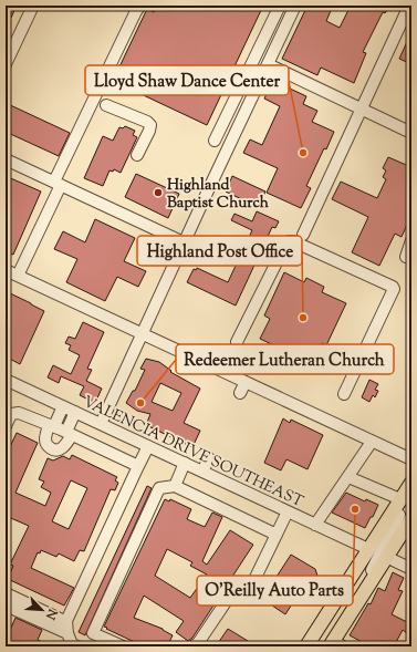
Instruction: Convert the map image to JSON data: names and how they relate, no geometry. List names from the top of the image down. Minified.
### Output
{"streets":{"street":["VALENCIA DRIVE SOUTHEAST"]},"places":["Lloyd Shaw Dance Center","Highland Baptist Church","Highland Post Office","Redeemer Lutheran Church","O'Reilly Auto Parts"],"north":"bottom right"}
